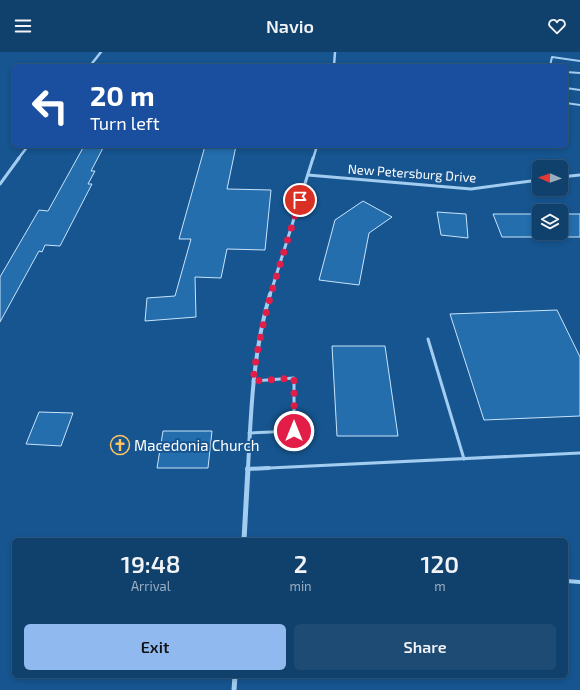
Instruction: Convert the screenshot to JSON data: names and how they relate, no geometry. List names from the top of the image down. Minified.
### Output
{"streets":{"street":["New Petersburg Drive"]},"places":{"church":["Macedonia Church"]},"north":"left","page":{"header":"Navio","turn":["20 m","Turn left"],"eta":["19:48","Arrival","2","min","120","m"],"buttons":["Exit","Share"]}}
